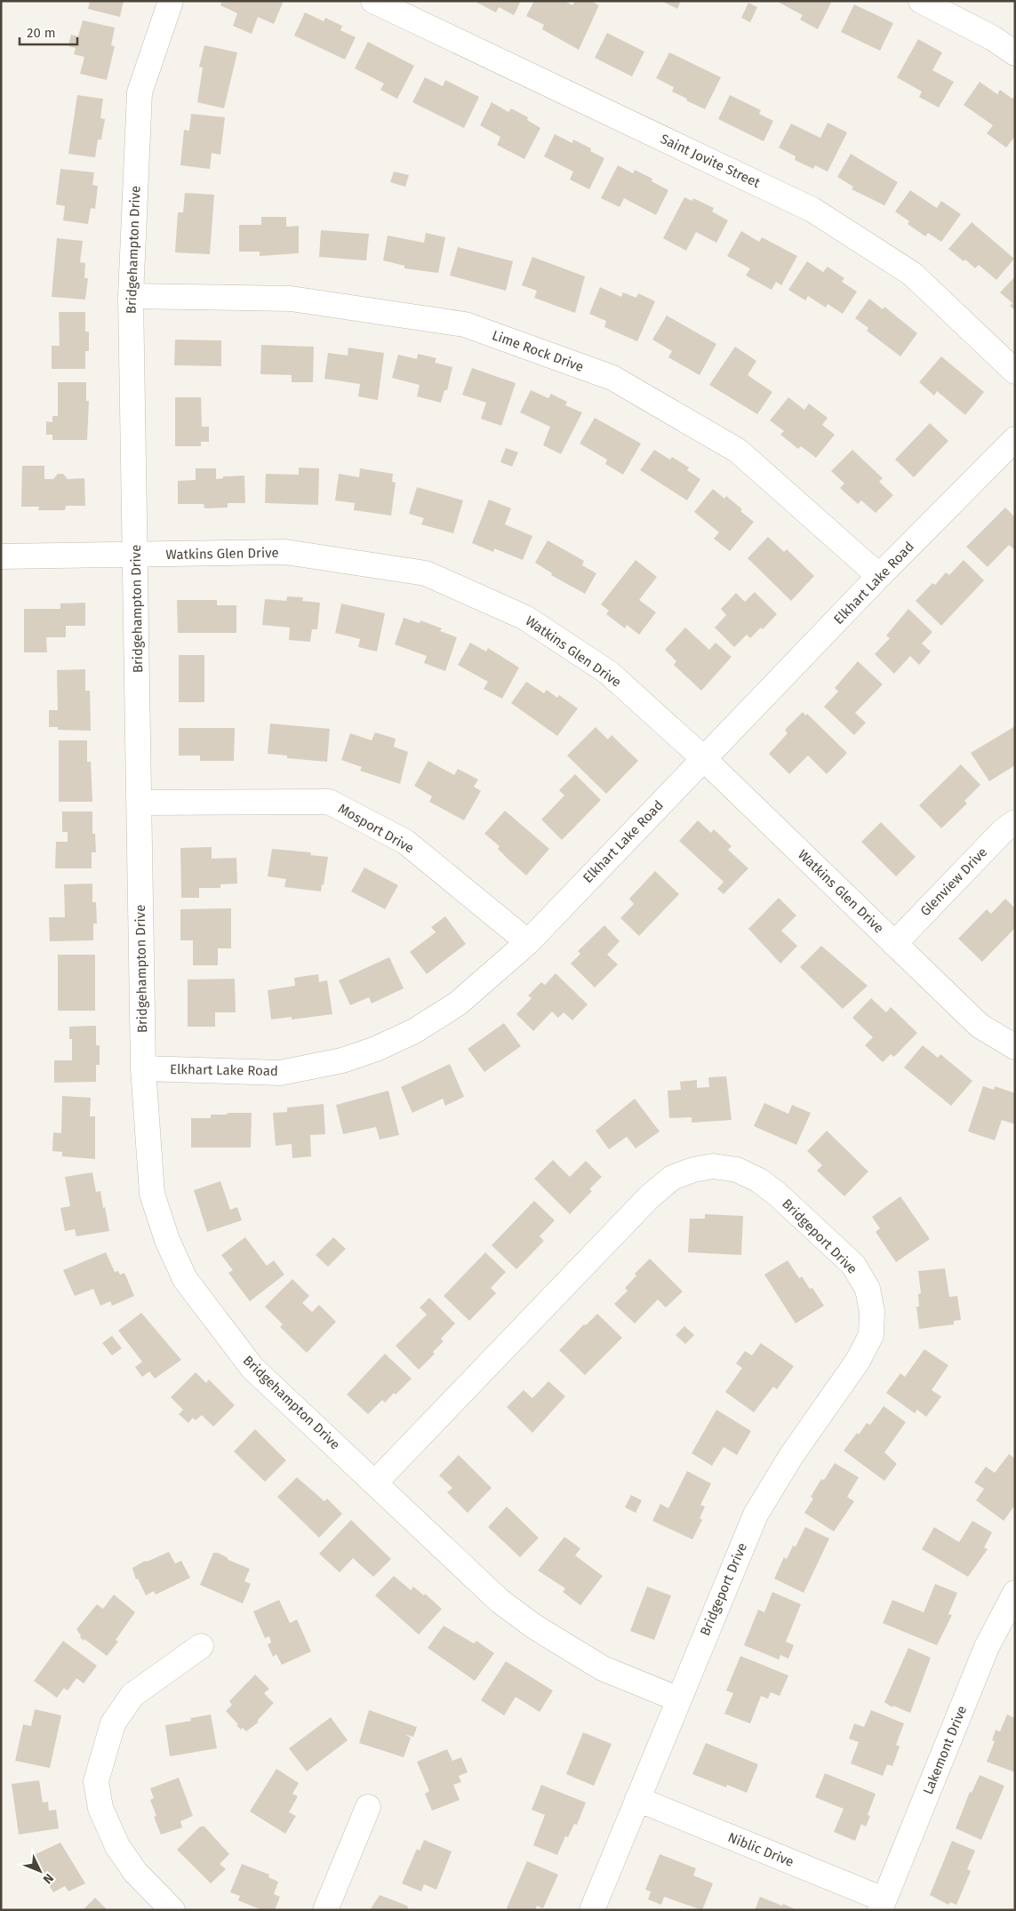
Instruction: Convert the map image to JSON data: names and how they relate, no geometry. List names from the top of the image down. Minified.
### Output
{"streets":{"street":["Saint Jovite Street","Bridgehampton Drive","Lime Rock Drive","Watkins Glen Drive","Elkhart Lake Road","Mosport Drive","Glenview Drive","Bridgeport Drive","Lakemont Drive","Niblic Drive"]},"crossings":[["Bridgehampton Drive","Lime Rock Drive"],["Bridgehampton Drive","Watkins Glen Drive"],["Bridgehampton Drive","Elkhart Lake Road"],["Bridgehampton Drive","Mosport Drive"],["Bridgehampton Drive","Bridgeport Drive"],["Lime Rock Drive","Elkhart Lake Road"],["Watkins Glen Drive","Elkhart Lake Road"],["Watkins Glen Drive","Glenview Drive"],["Elkhart Lake Road","Mosport Drive"],["Bridgeport Drive","Niblic Drive"],["Lakemont Drive","Niblic Drive"]],"scale_bar":"20 m","north":"bottom right"}
